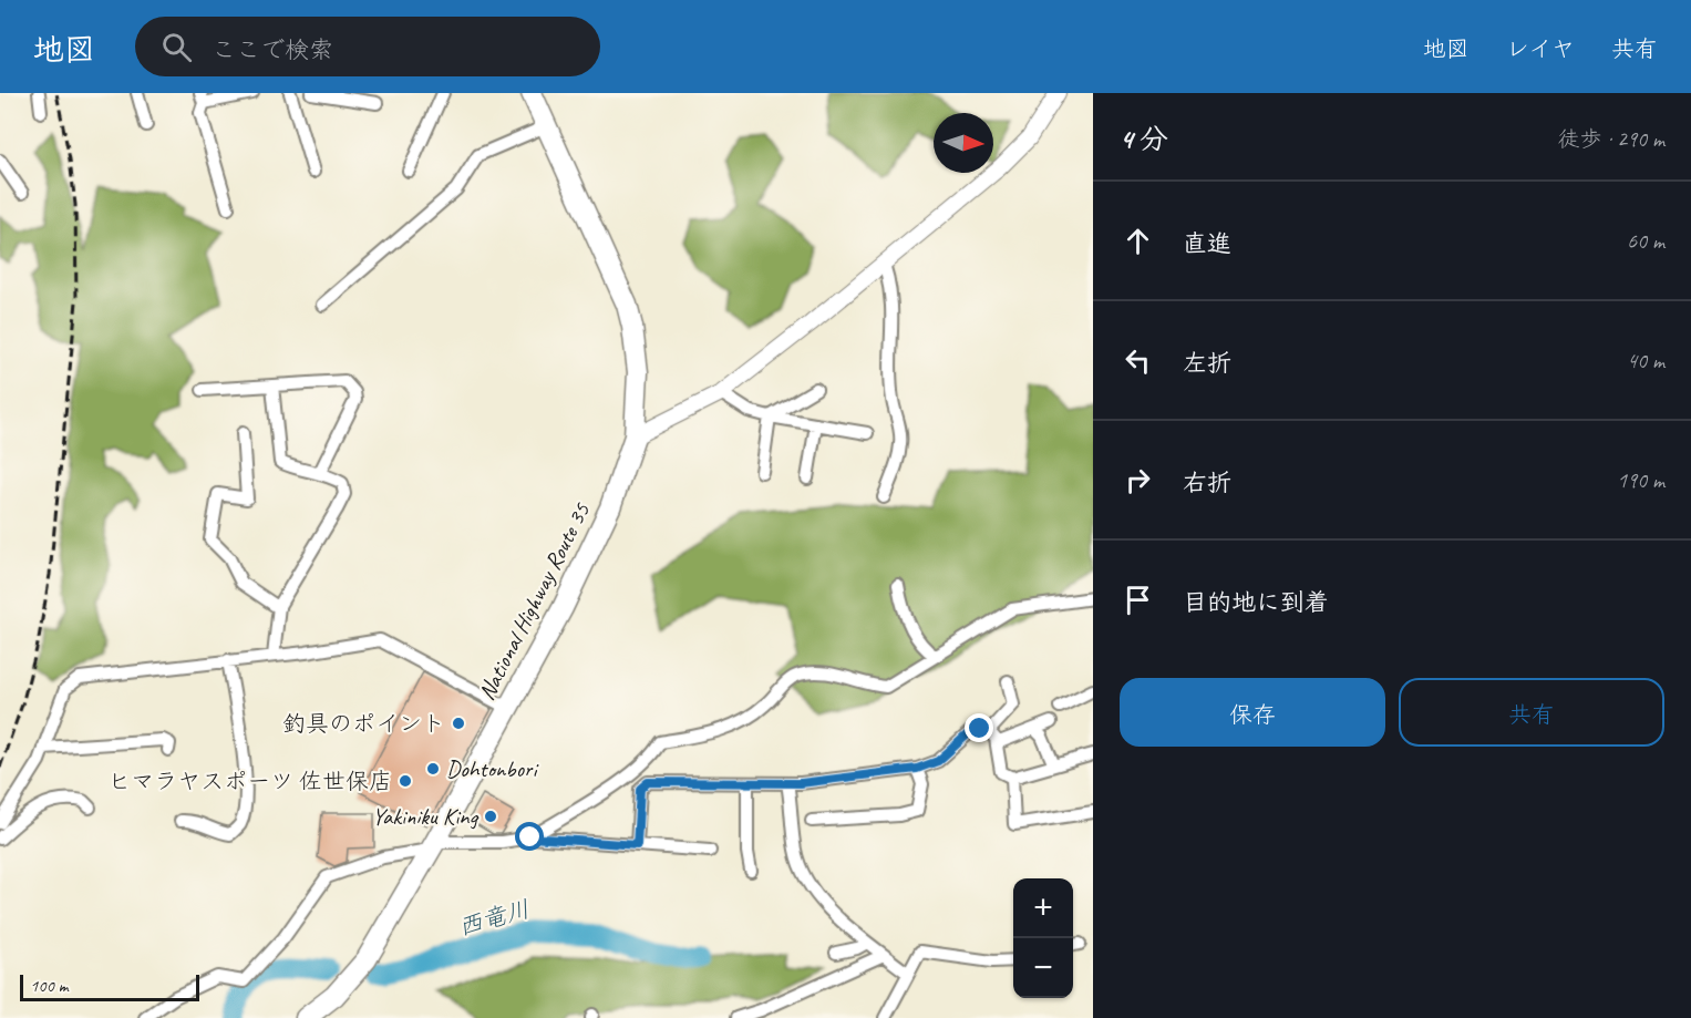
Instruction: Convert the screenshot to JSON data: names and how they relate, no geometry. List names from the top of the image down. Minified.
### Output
{"streets":{"highway":["National Highway Route 35"]},"water":["西竜川"],"places":["釣具のポイント","Dohtonbori","ヒマラヤスポーツ 佐世保店","Yakiniku King"],"scale_bar":"100 m","north":"right","page":{"header":"地図","search":"ここで検索","nav":["地図","レイヤ","共有"],"heading":["4 分","徒歩 · 290 m"],"list":[["直進","60 m"],["左折","40 m"],["右折","190 m"],"目的地に到着"],"buttons":["保存","共有"],"map_buttons":["+","−"],"scale":"100 m"}}
